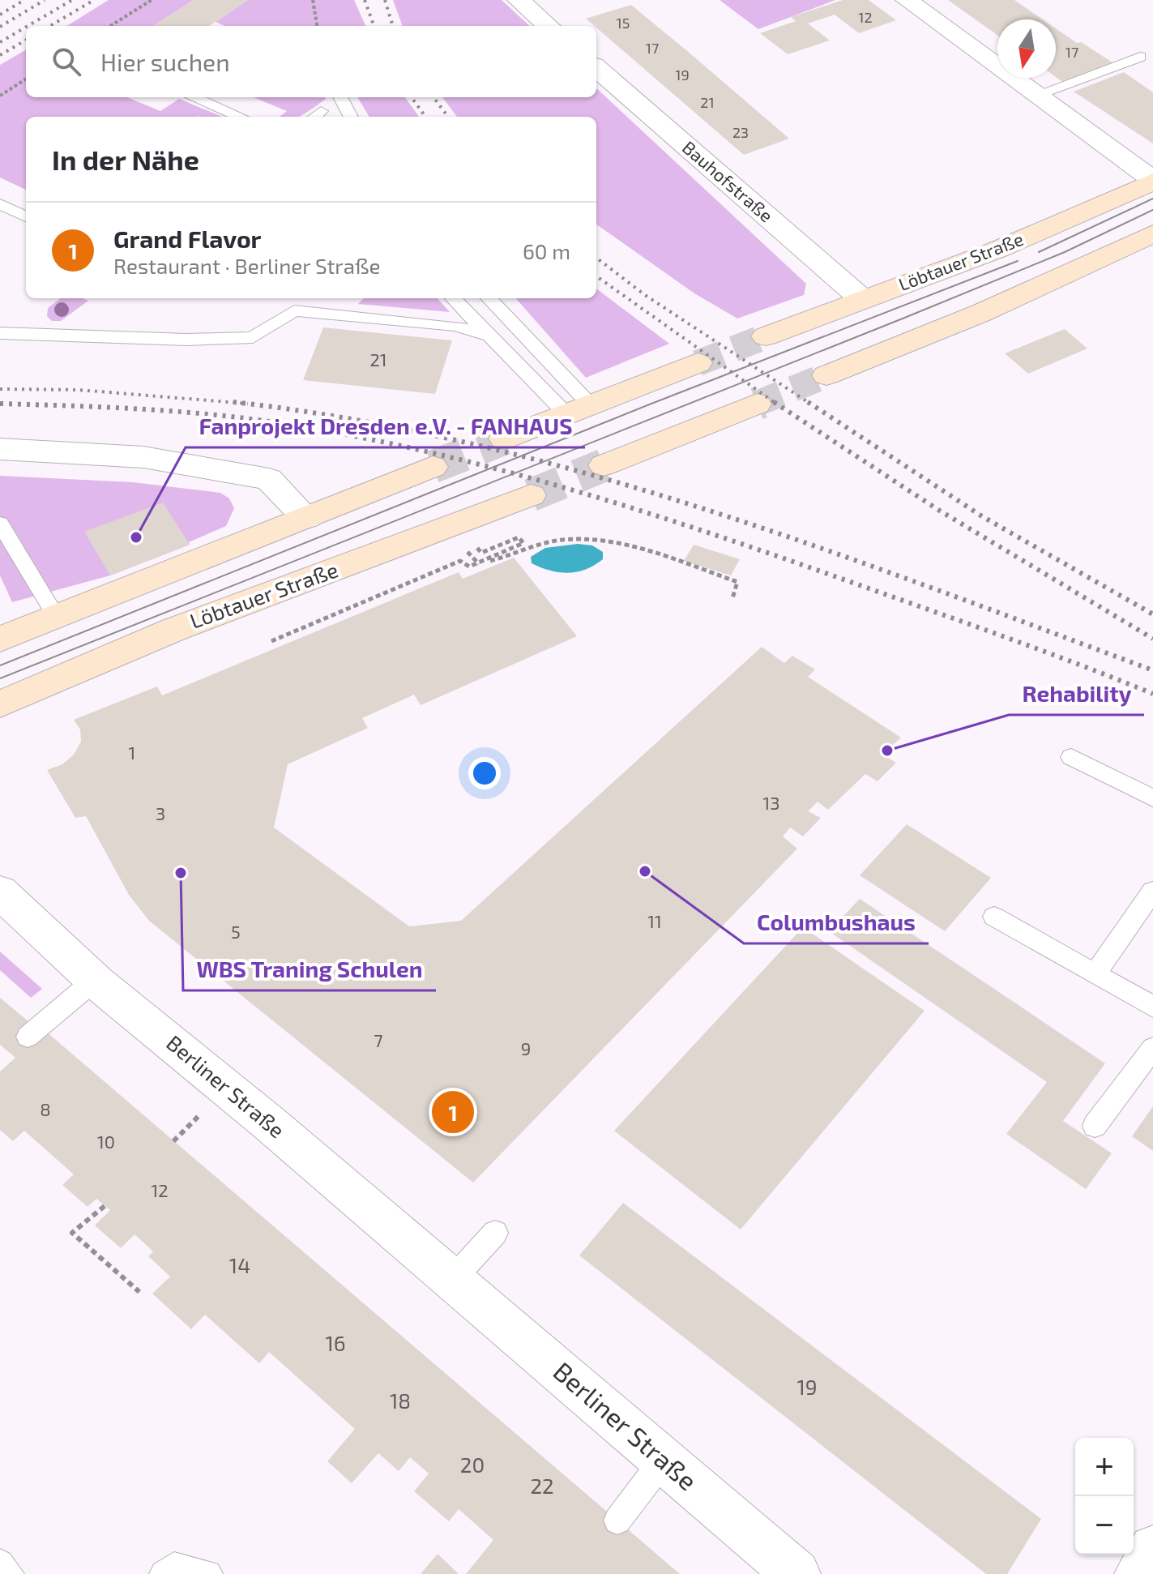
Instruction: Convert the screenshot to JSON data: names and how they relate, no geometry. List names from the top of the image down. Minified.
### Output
{"streets":{"main road":["Löbtauer Straße"],"street":["Bauhofstraße","Berliner Straße"]},"crossings":[["Bauhofstraße","Löbtauer Straße"]],"places":["Fanprojekt Dresden e.V. - FANHAUS","Rehability","Columbushaus","WBS Traning Schulen"],"house_numbers":["12","15","17","17","19","21","23","21","1","13","3","11","5","7","9","8","10","12","14","16","19","18","20","22"],"north":"bottom","page":{"search":"Hier suchen","heading":"In der Nähe","list":[{"mark":"1","name":"Grand Flavor","note":"Restaurant · Berliner Straße","value":"60 m"}],"pins":"1","map_buttons":["+","−"]}}
